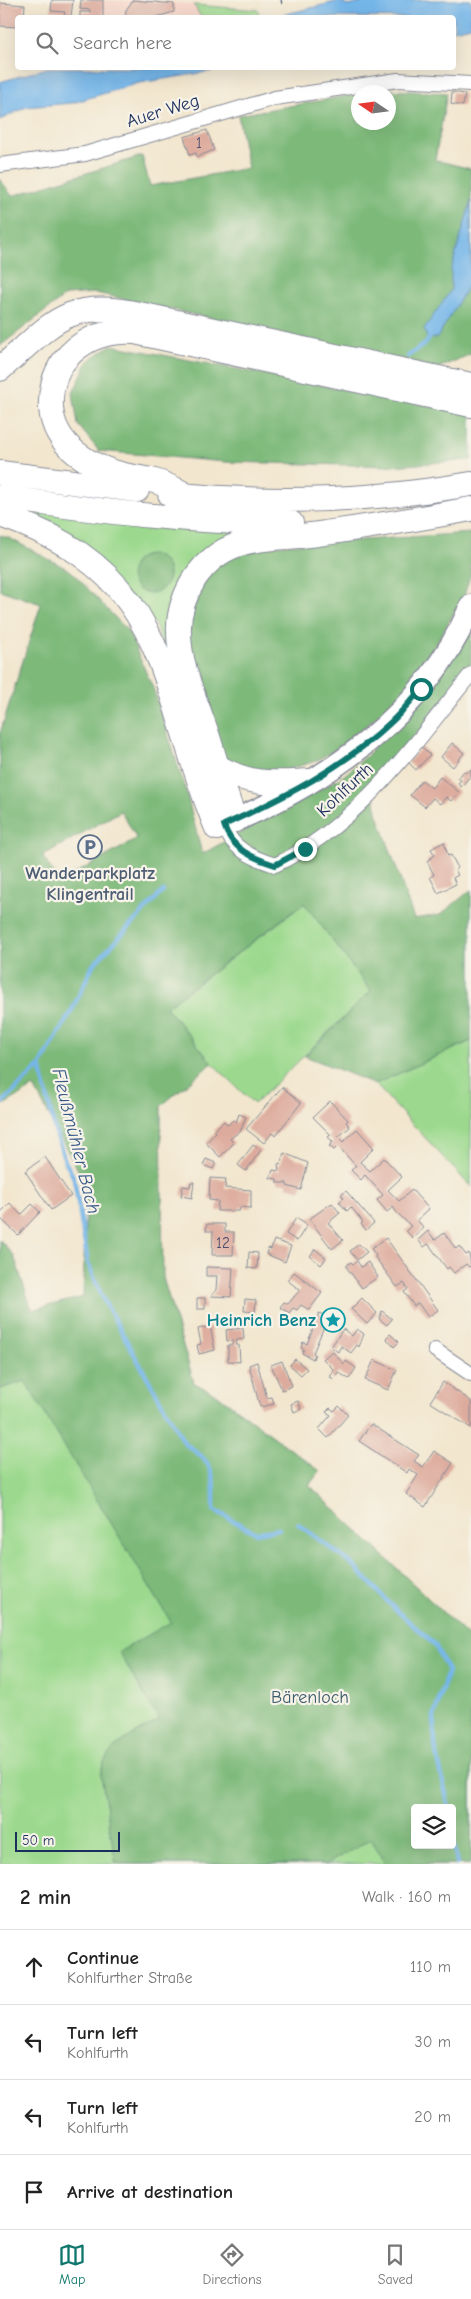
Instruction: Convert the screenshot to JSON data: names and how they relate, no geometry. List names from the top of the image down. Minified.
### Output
{"streets":{"street":["Auer Weg","Kohlfurth"]},"water":["Fleußmühler Bach"],"parks":["Bärenloch"],"places":{"parking":["Wanderparkplatz Klingentrail"],"place":["Heinrich Benz"]},"house_numbers":["1","12"],"scale_bar":"50 m","north":"left","page":{"search":"Search here","scale":"50 m","heading":["2 min","Walk · 160 m"],"list":[["Continue","Kohlfurther Straße","110 m"],["Turn left","Kohlfurth","30 m"],["Turn left","Kohlfurth","20 m"],"Arrive at destination"],"nav":["Map","Directions","Saved"]}}
